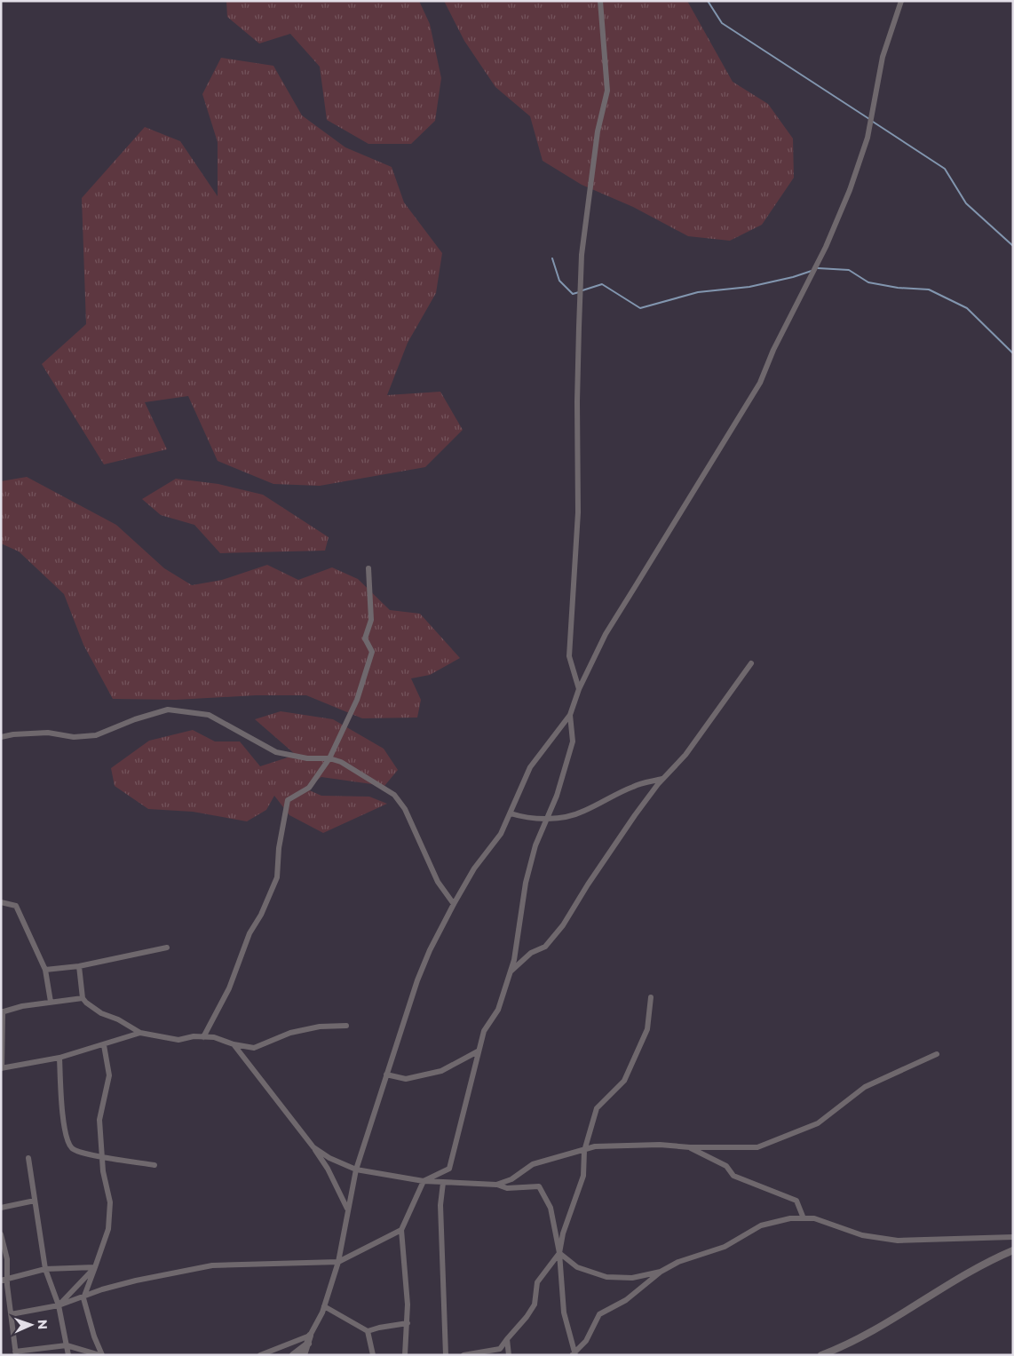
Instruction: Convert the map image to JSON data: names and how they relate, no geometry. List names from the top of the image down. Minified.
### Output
{"north":"right"}
